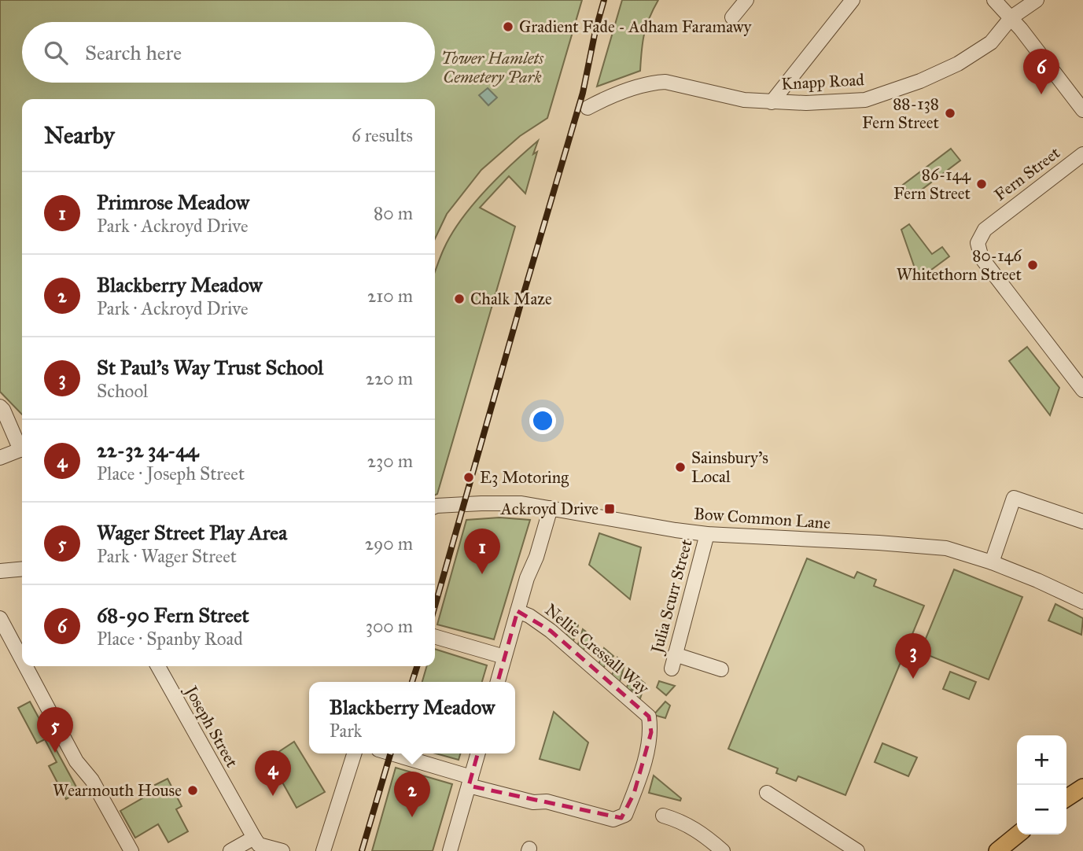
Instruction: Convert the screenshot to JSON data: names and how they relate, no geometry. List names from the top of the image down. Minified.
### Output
{"streets":{"street":["Knapp Road","Fern Street","Bow Common Lane","Julia Scurr Street","Nellie Cressall Way","Joseph Street"]},"crossings":[["Bow Common Lane","Julia Scurr Street"]],"parks":["Tower Hamlets Cemetery Park"],"places":{"other":["Gradient Fade - Adham Faramawy","88-138 Fern Street","86-144 Fern Street","80-146 Whitethorn Street","Chalk Maze","Sainsbury's Local","E3 Motoring","Wearmouth House"],"transit":["Ackroyd Drive"]},"page":{"search":"Search here","pins":["6","1","3","5","4","2"],"heading":["Nearby","6 results"],"list":[{"mark":"1","name":"Primrose Meadow","note":"Park · Ackroyd Drive","value":"80 m"},{"mark":"2","name":"Blackberry Meadow","note":"Park · Ackroyd Drive","value":"210 m"},{"mark":"3","name":"St Paul's Way Trust School","note":"School","value":"220 m"},{"mark":"4","name":"22-32 34-44","note":"Place · Joseph Street","value":"230 m"},{"mark":"5","name":"Wager Street Play Area","note":"Park · Wager Street","value":"290 m"},{"mark":"6","name":"68-90 Fern Street","note":"Place · Spanby Road","value":"300 m"}],"popup":["Blackberry Meadow","Park"],"map_buttons":["+","−"]}}
